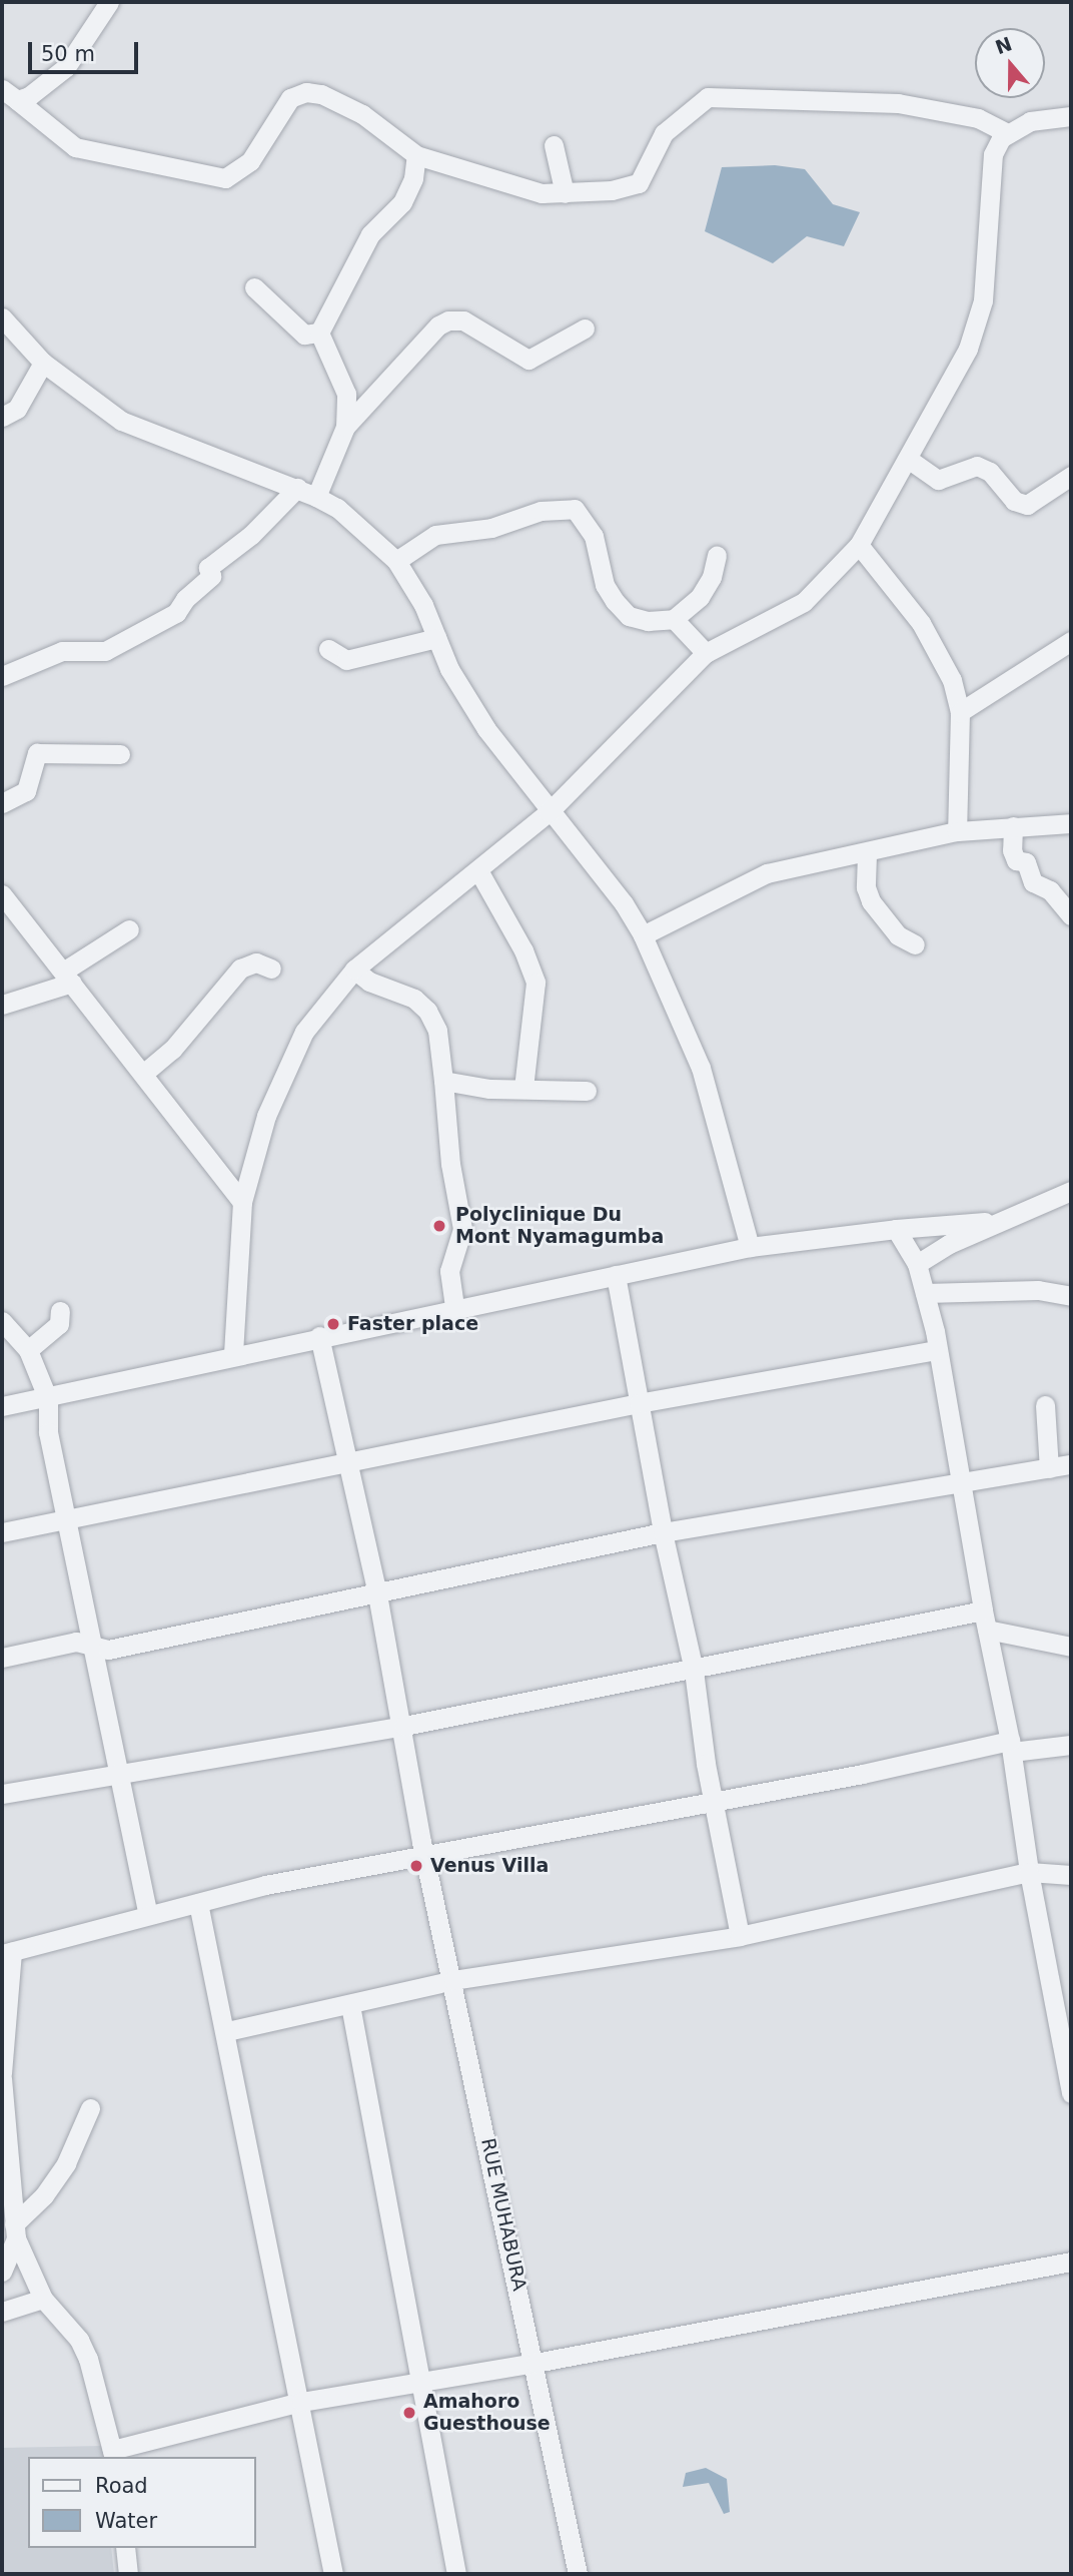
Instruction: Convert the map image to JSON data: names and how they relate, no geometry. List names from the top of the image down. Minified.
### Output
{"streets":{"street":["RUE MUHABURA"]},"places":["Polyclinique Du Mont Nyamagumba","Faster place","Venus Villa","Amahoro Guesthouse"],"legend":["Road","Water"],"scale_bar":"50 m","north":"top"}
